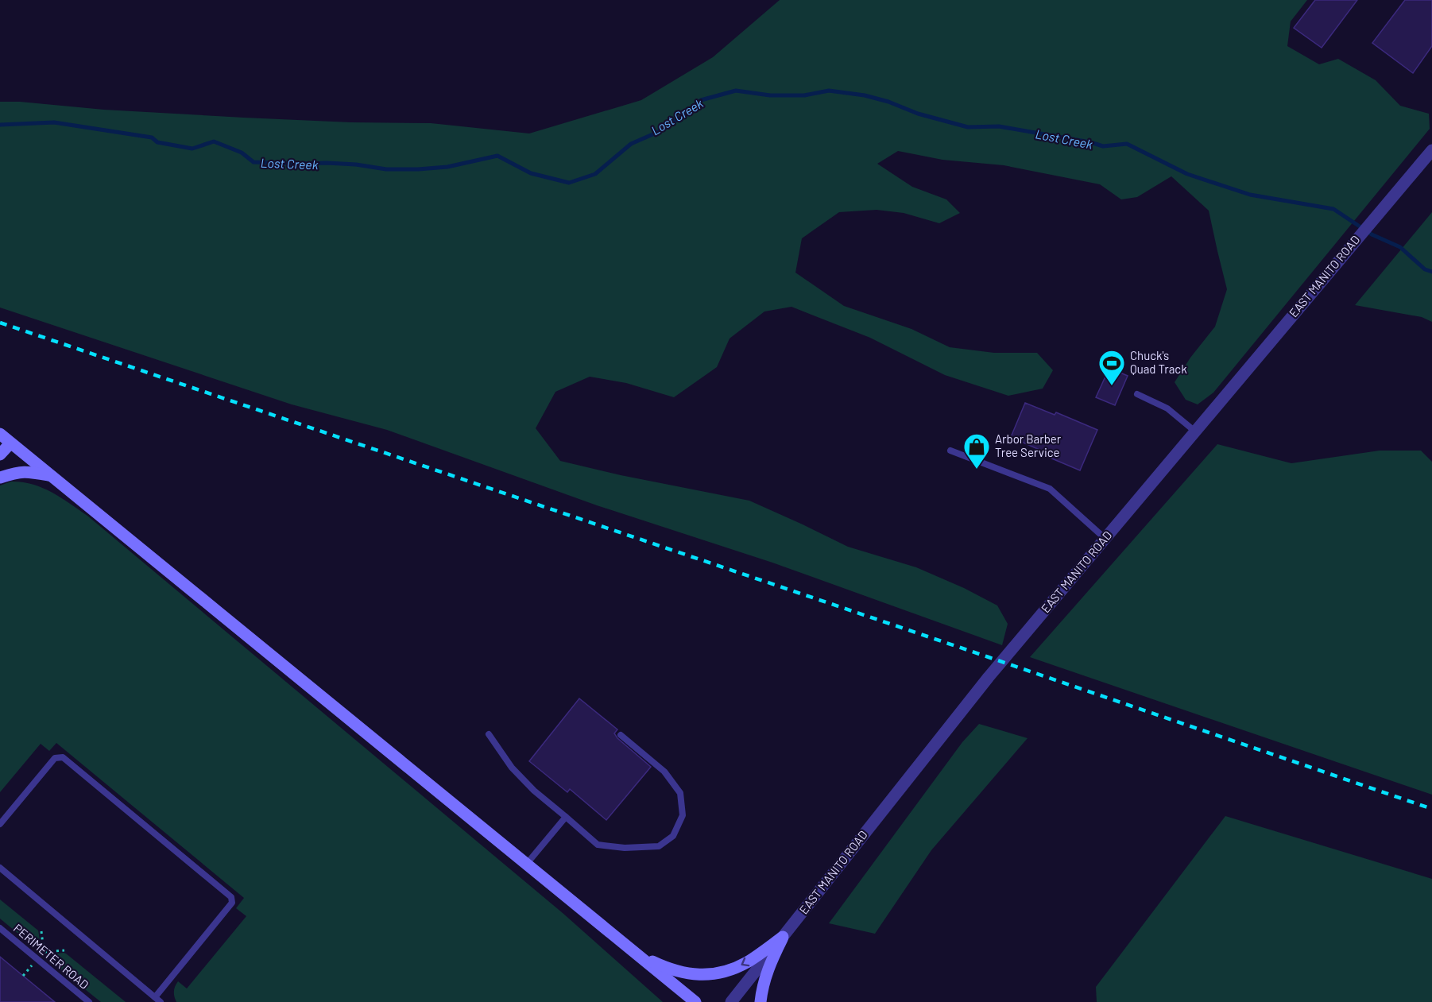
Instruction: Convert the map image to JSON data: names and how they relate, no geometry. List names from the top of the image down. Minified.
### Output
{"streets":{"street":["EAST MANITO ROAD"],"lane":["PERIMETER ROAD"]},"water":["Lost Creek"],"places":{"sports":["Chuck's Quad Track"],"shop":["Arbor Barber Tree Service"]}}
